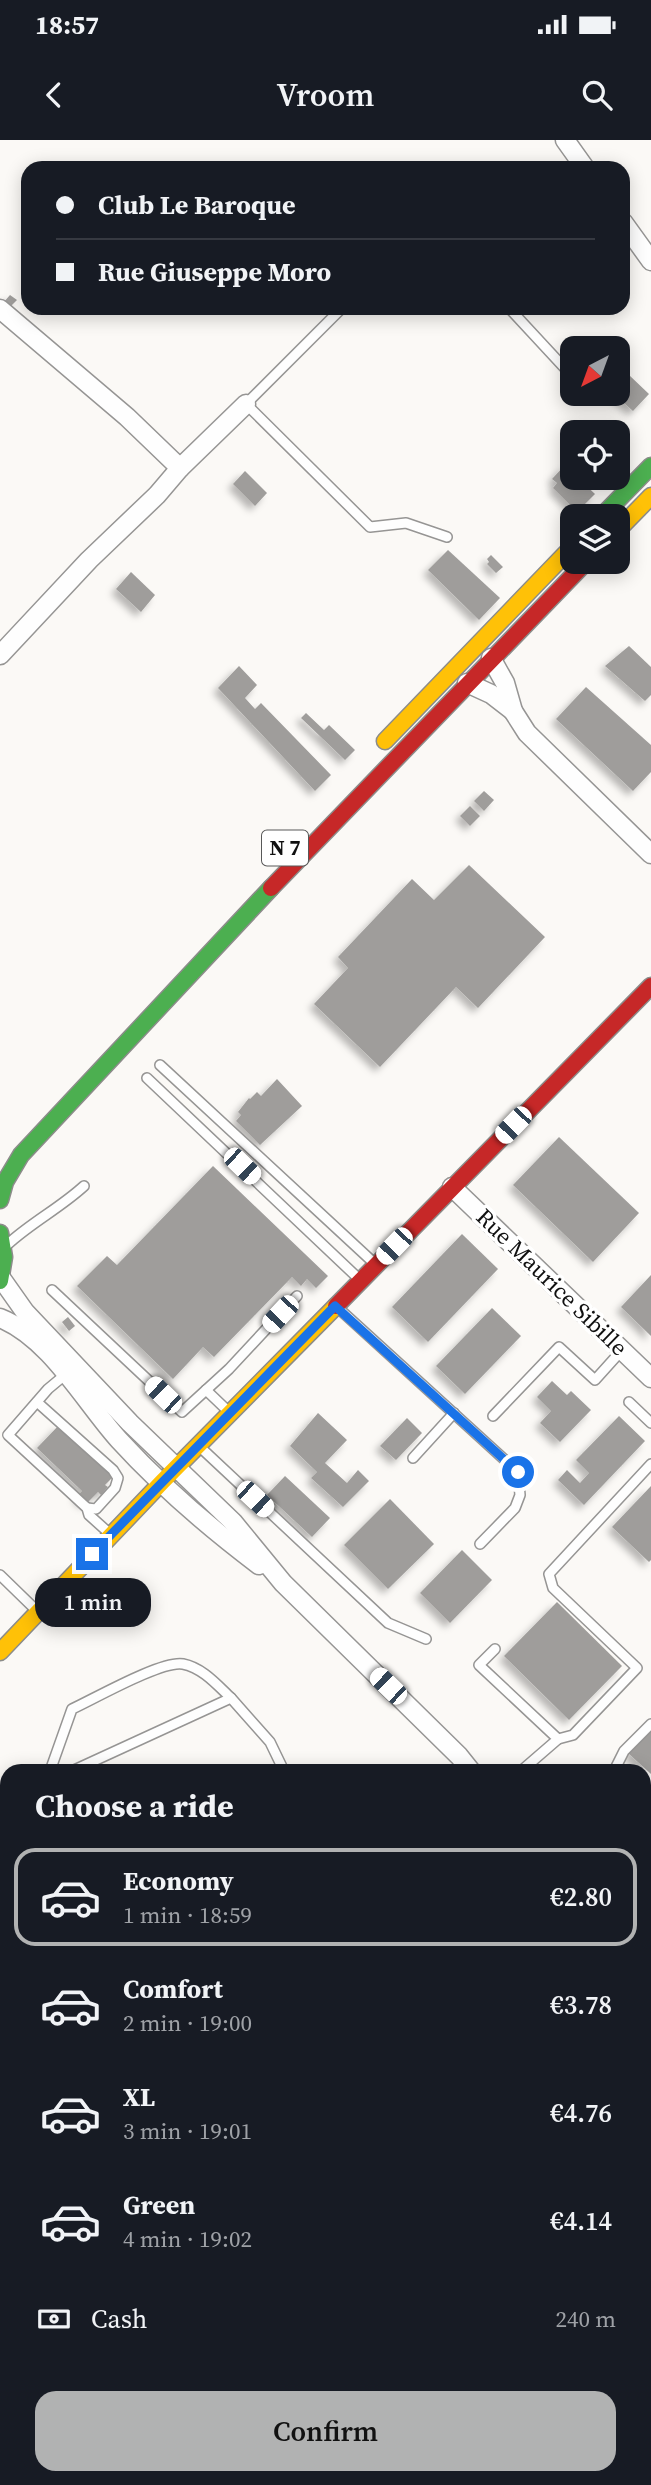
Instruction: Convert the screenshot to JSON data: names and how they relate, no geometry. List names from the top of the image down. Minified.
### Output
{"streets":{"main road":["N 7"],"street":["Rue Maurice Sibille"]},"north":"bottom left","page":{"status":"18:57","header":"Vroom","banner":["Club Le Baroque","Rue Giuseppe Moro"],"bubble":"1 min","heading":"Choose a ride","list":[{"name":"Economy","note":"1 min · 18:59","value":"€2.80"},{"name":"Comfort","note":"2 min · 19:00","value":"€3.78"},{"name":"XL","note":"3 min · 19:01","value":"€4.76"},{"name":"Green","note":"4 min · 19:02","value":"€4.14"}],"pay":["Cash","240 m"],"buttons":"Confirm"}}
